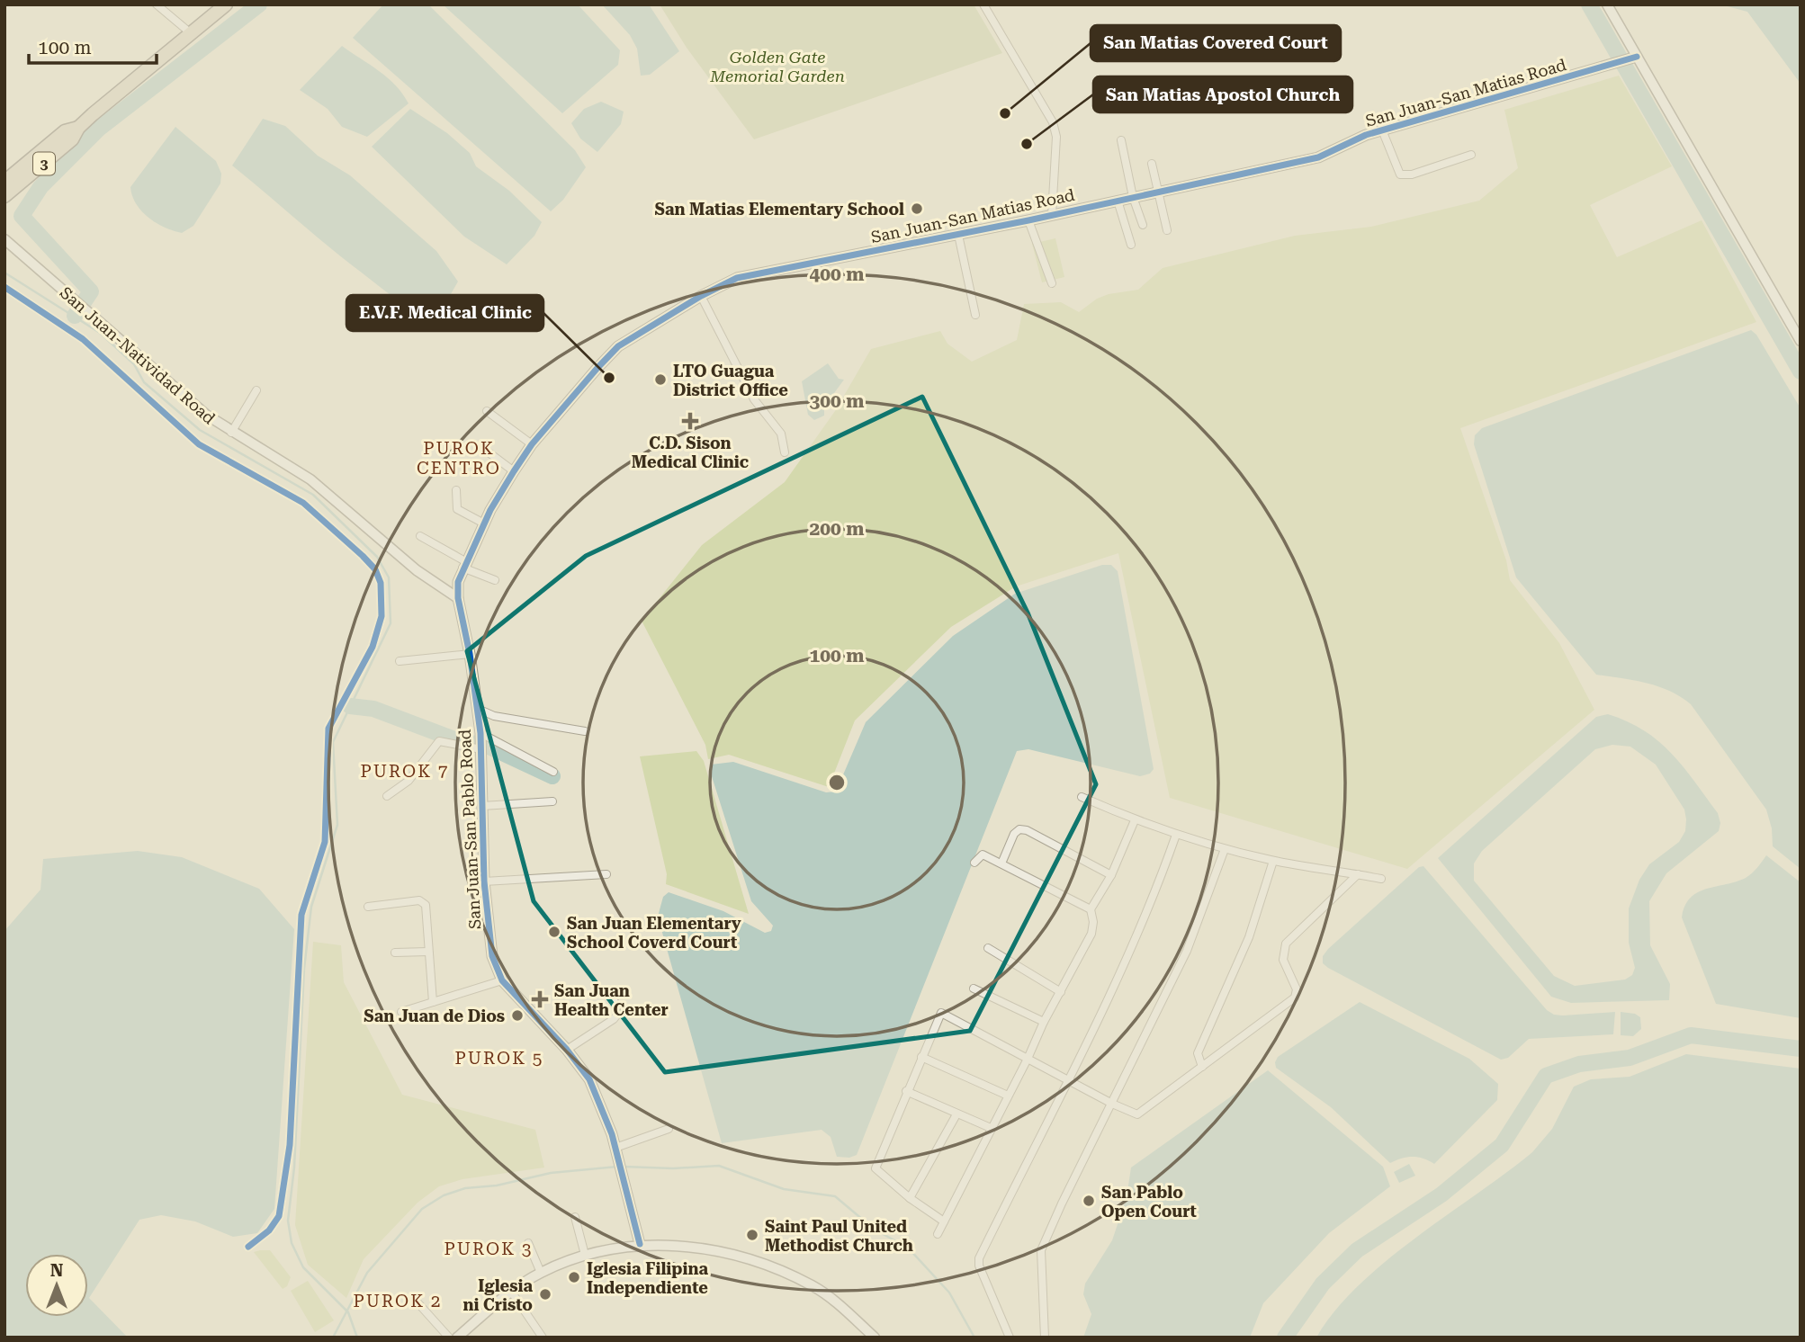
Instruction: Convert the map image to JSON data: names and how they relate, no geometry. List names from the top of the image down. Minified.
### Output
{"streets":{"highway":["3"],"street":["San Juan-San Matias Road","San Juan-Natividad Road","San Juan-San Pablo Road"]},"crossings":[["San Juan-San Matias Road","San Juan-Natividad Road"],["San Juan-San Matias Road","San Juan-San Pablo Road"],["San Juan-Natividad Road","San Juan-San Pablo Road"]],"districts":["PUROK CENTRO","PUROK 7","PUROK 5","PUROK 3","PUROK 2"],"parks":["Golden Gate Memorial Garden"],"places":{"other":["San Matias Covered Court","San Matias Apostol Church","San Matias Elementary School","E.V.F. Medical Clinic","LTO Guagua District Office","San Juan Elementary School Coverd Court","San Juan de Dios","San Pablo Open Court","Saint Paul United Methodist Church","Iglesia Filipina Independiente","Iglesia ni Cristo"],"health":["C.D. Sison Medical Clinic","San Juan Health Center"]},"scale_bar":"100 m","north":"top","rings":["400 m","300 m","200 m","100 m"]}
